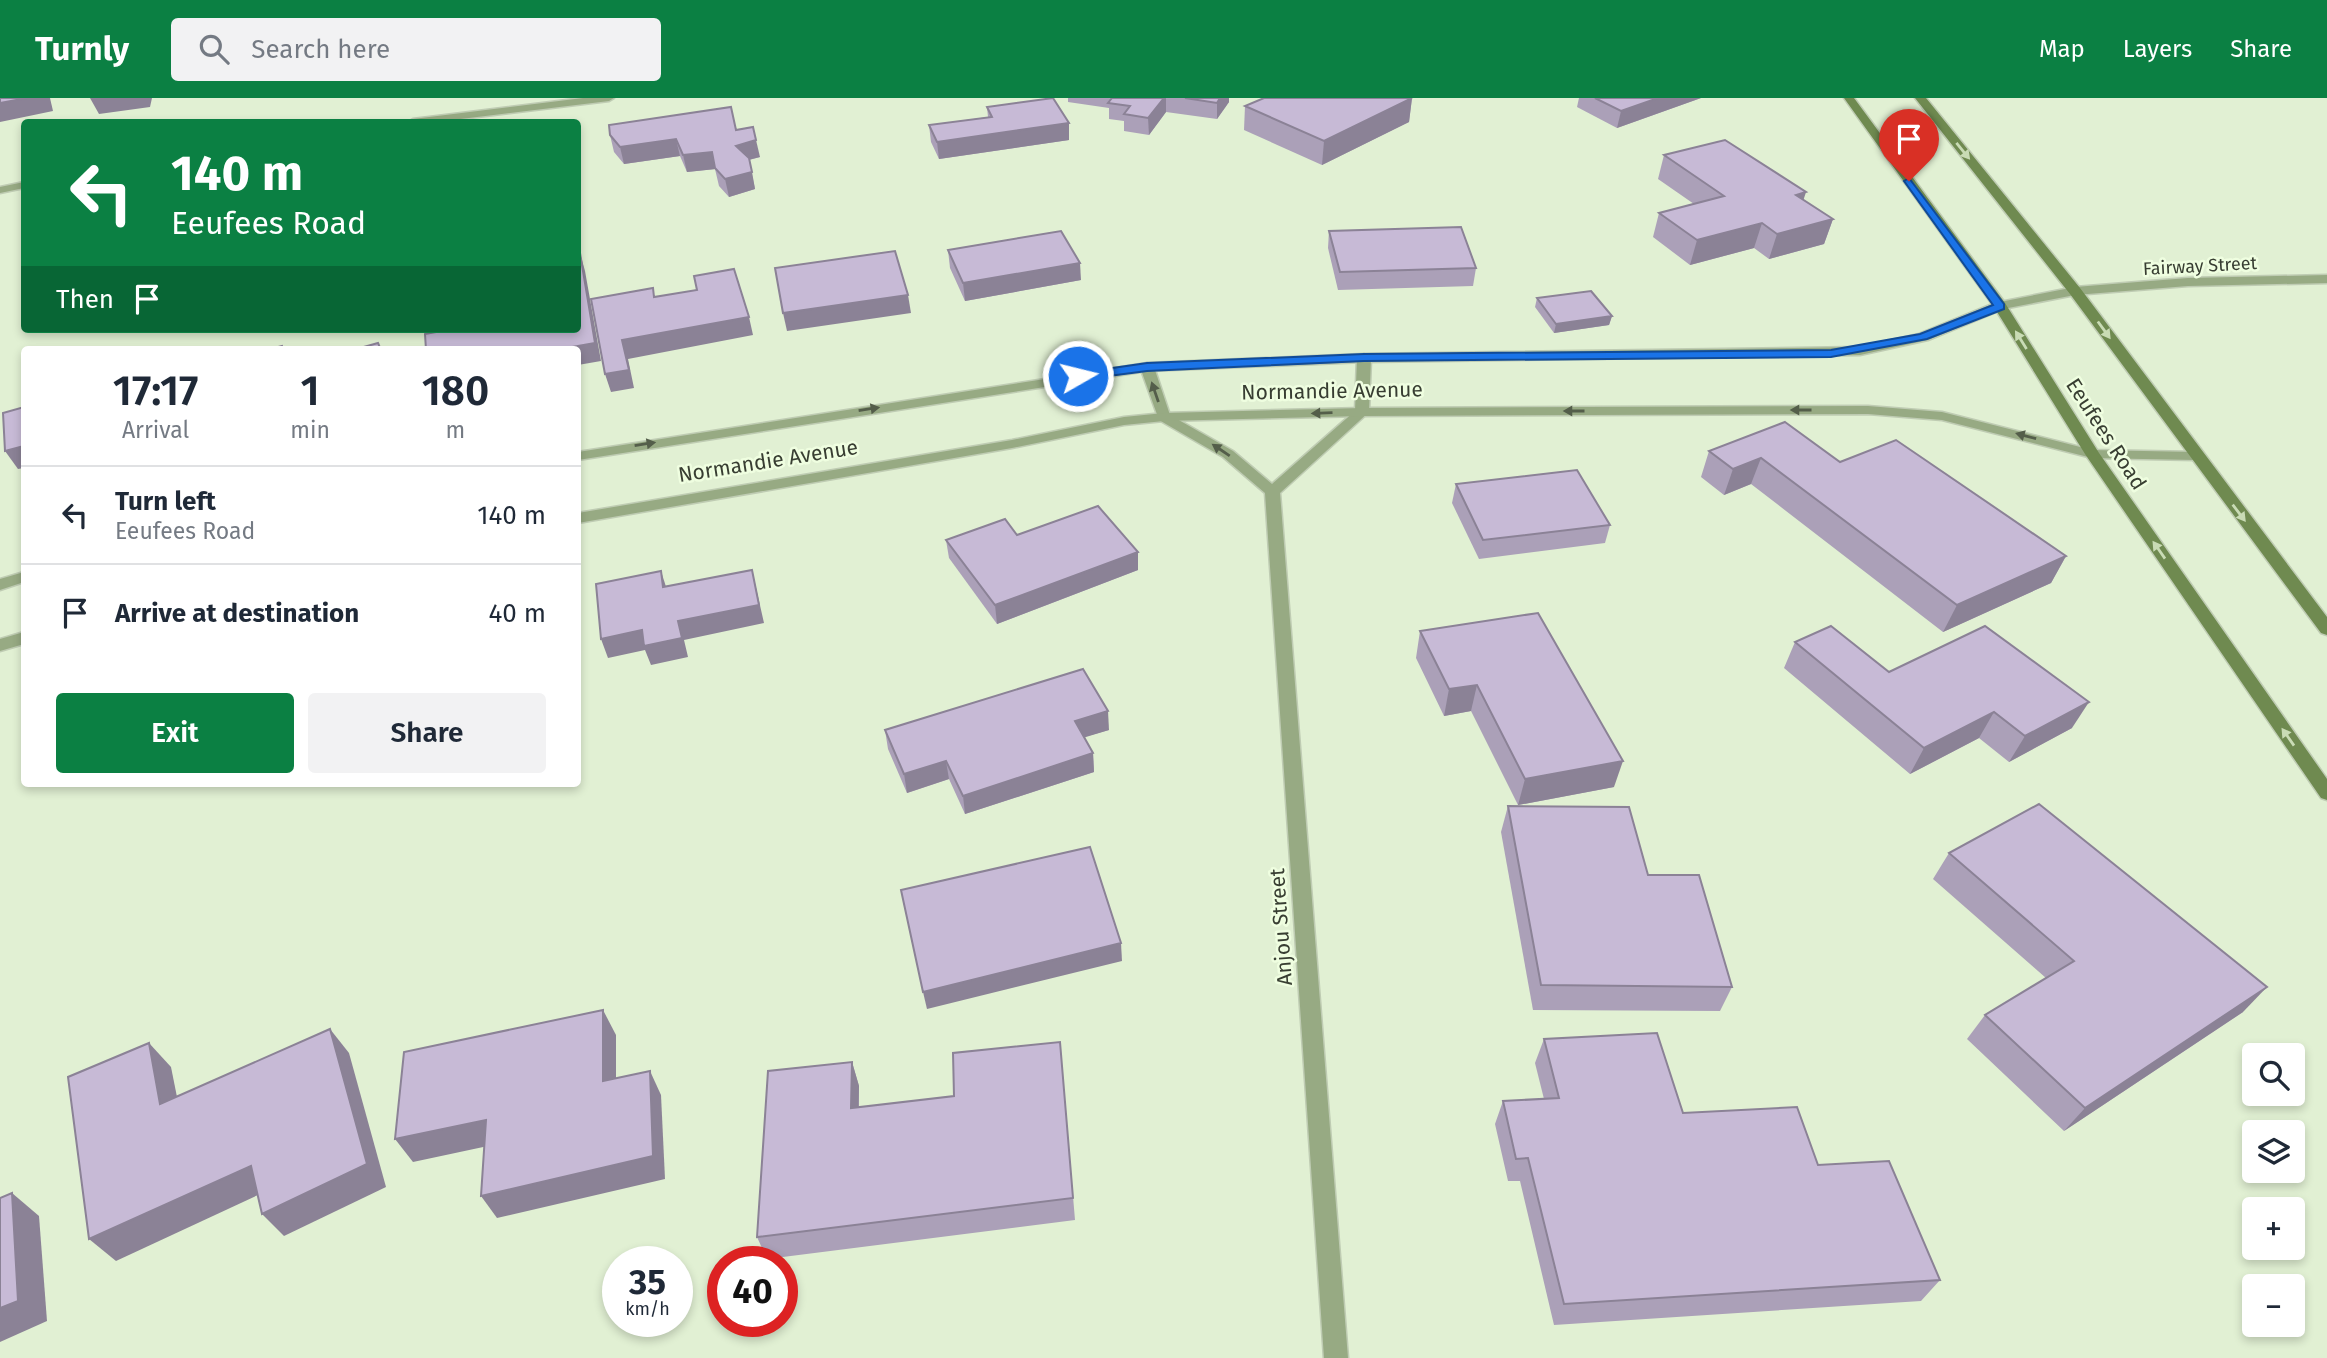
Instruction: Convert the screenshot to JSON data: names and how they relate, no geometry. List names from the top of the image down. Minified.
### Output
{"streets":{"main road":["Eeufees Road"],"street":["Fairway Street","Normandie Avenue","Anjou Street"]},"crossings":[["Fairway Street","Normandie Avenue"],["Fairway Street","Eeufees Road"],["Normandie Avenue","Eeufees Road"]],"page":{"header":"Turnly","search":"Search here","nav":["Map","Layers","Share"],"turn":["140 m","Eeufees Road"],"then":"Then","eta":["17:17","Arrival","1","min","180","m"],"list":[{"name":"Turn left","note":"Eeufees Road","value":"140 m"},{"name":"Arrive at destination","value":"40 m"}],"buttons":["Exit","Share"],"map_buttons":["+","−"],"speed":"35 km/h","limit":"40"}}
